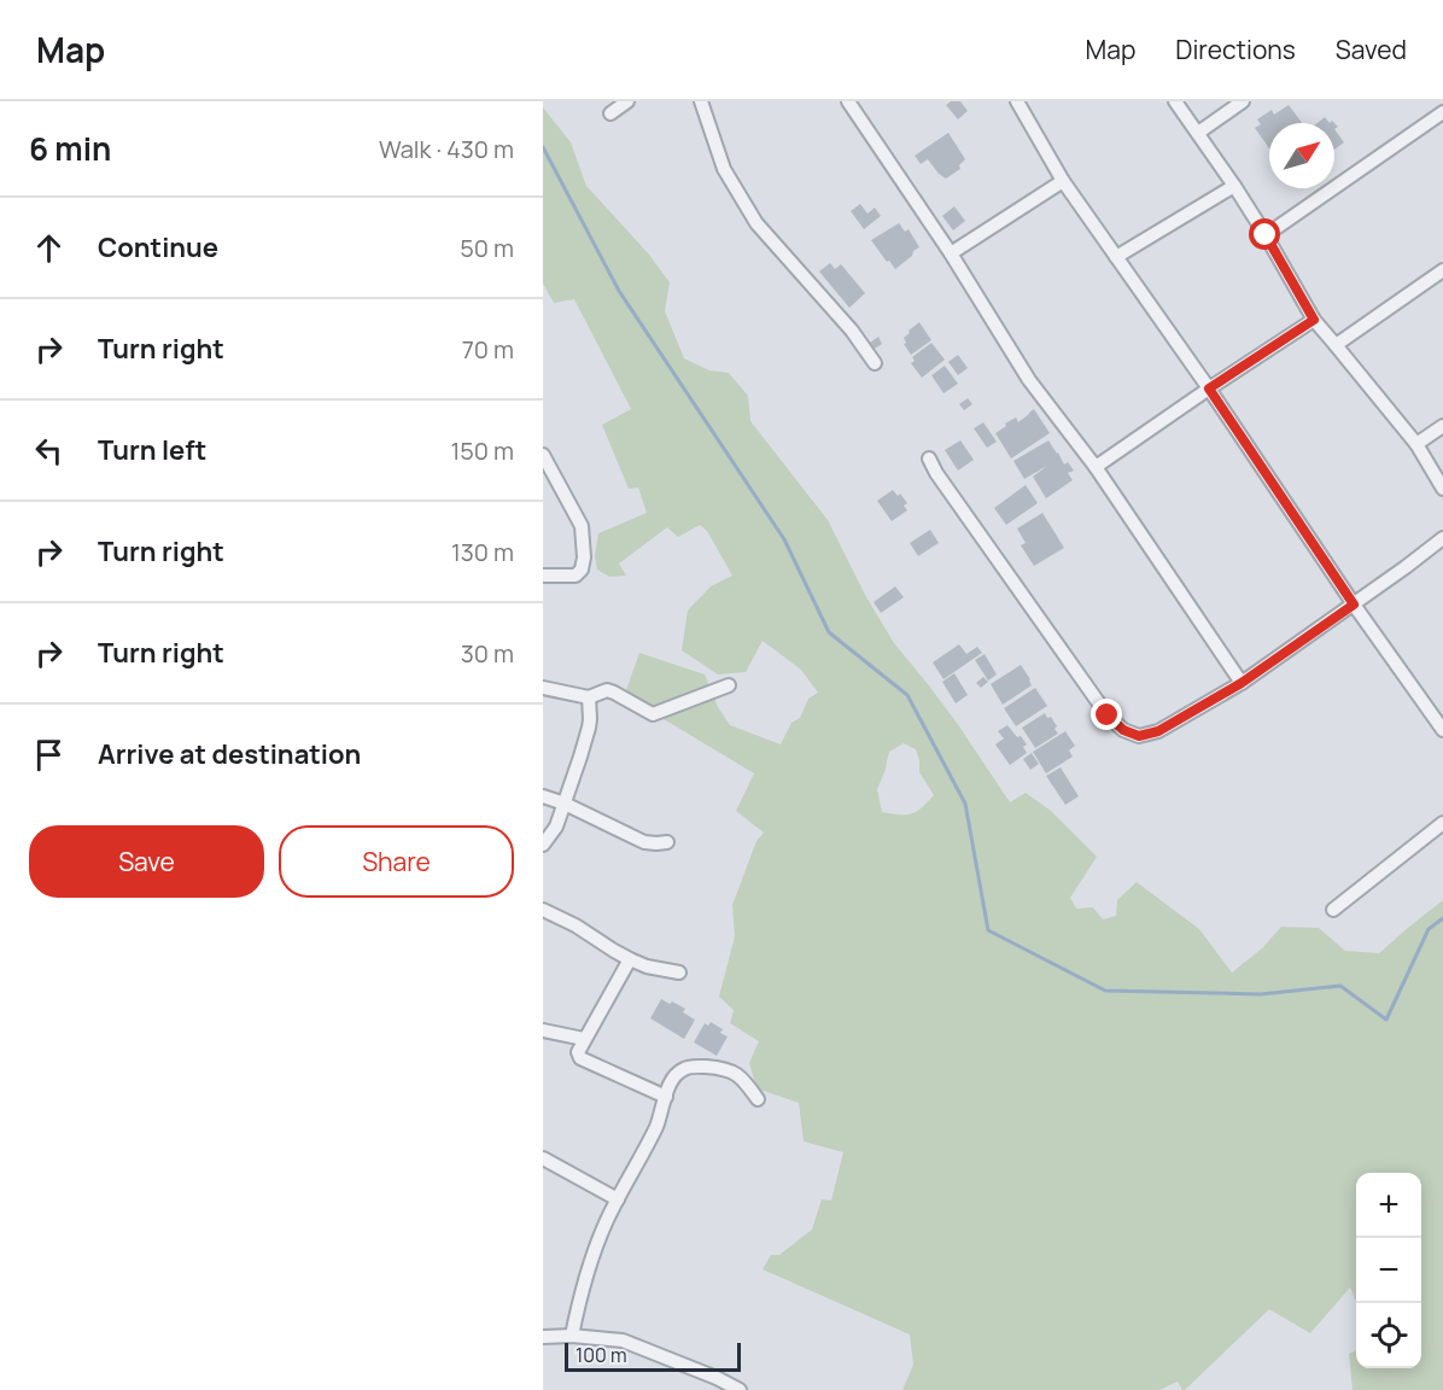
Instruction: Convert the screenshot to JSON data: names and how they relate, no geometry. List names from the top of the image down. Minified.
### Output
{"scale_bar":"100 m","north":"top right","page":{"header":"Map","nav":["Map","Directions","Saved"],"heading":["6 min","Walk · 430 m"],"list":[["Continue","50 m"],["Turn right","70 m"],["Turn left","150 m"],["Turn right","130 m"],["Turn right","30 m"],"Arrive at destination"],"buttons":["Save","Share"],"map_buttons":["+","−"],"scale":"100 m"}}
